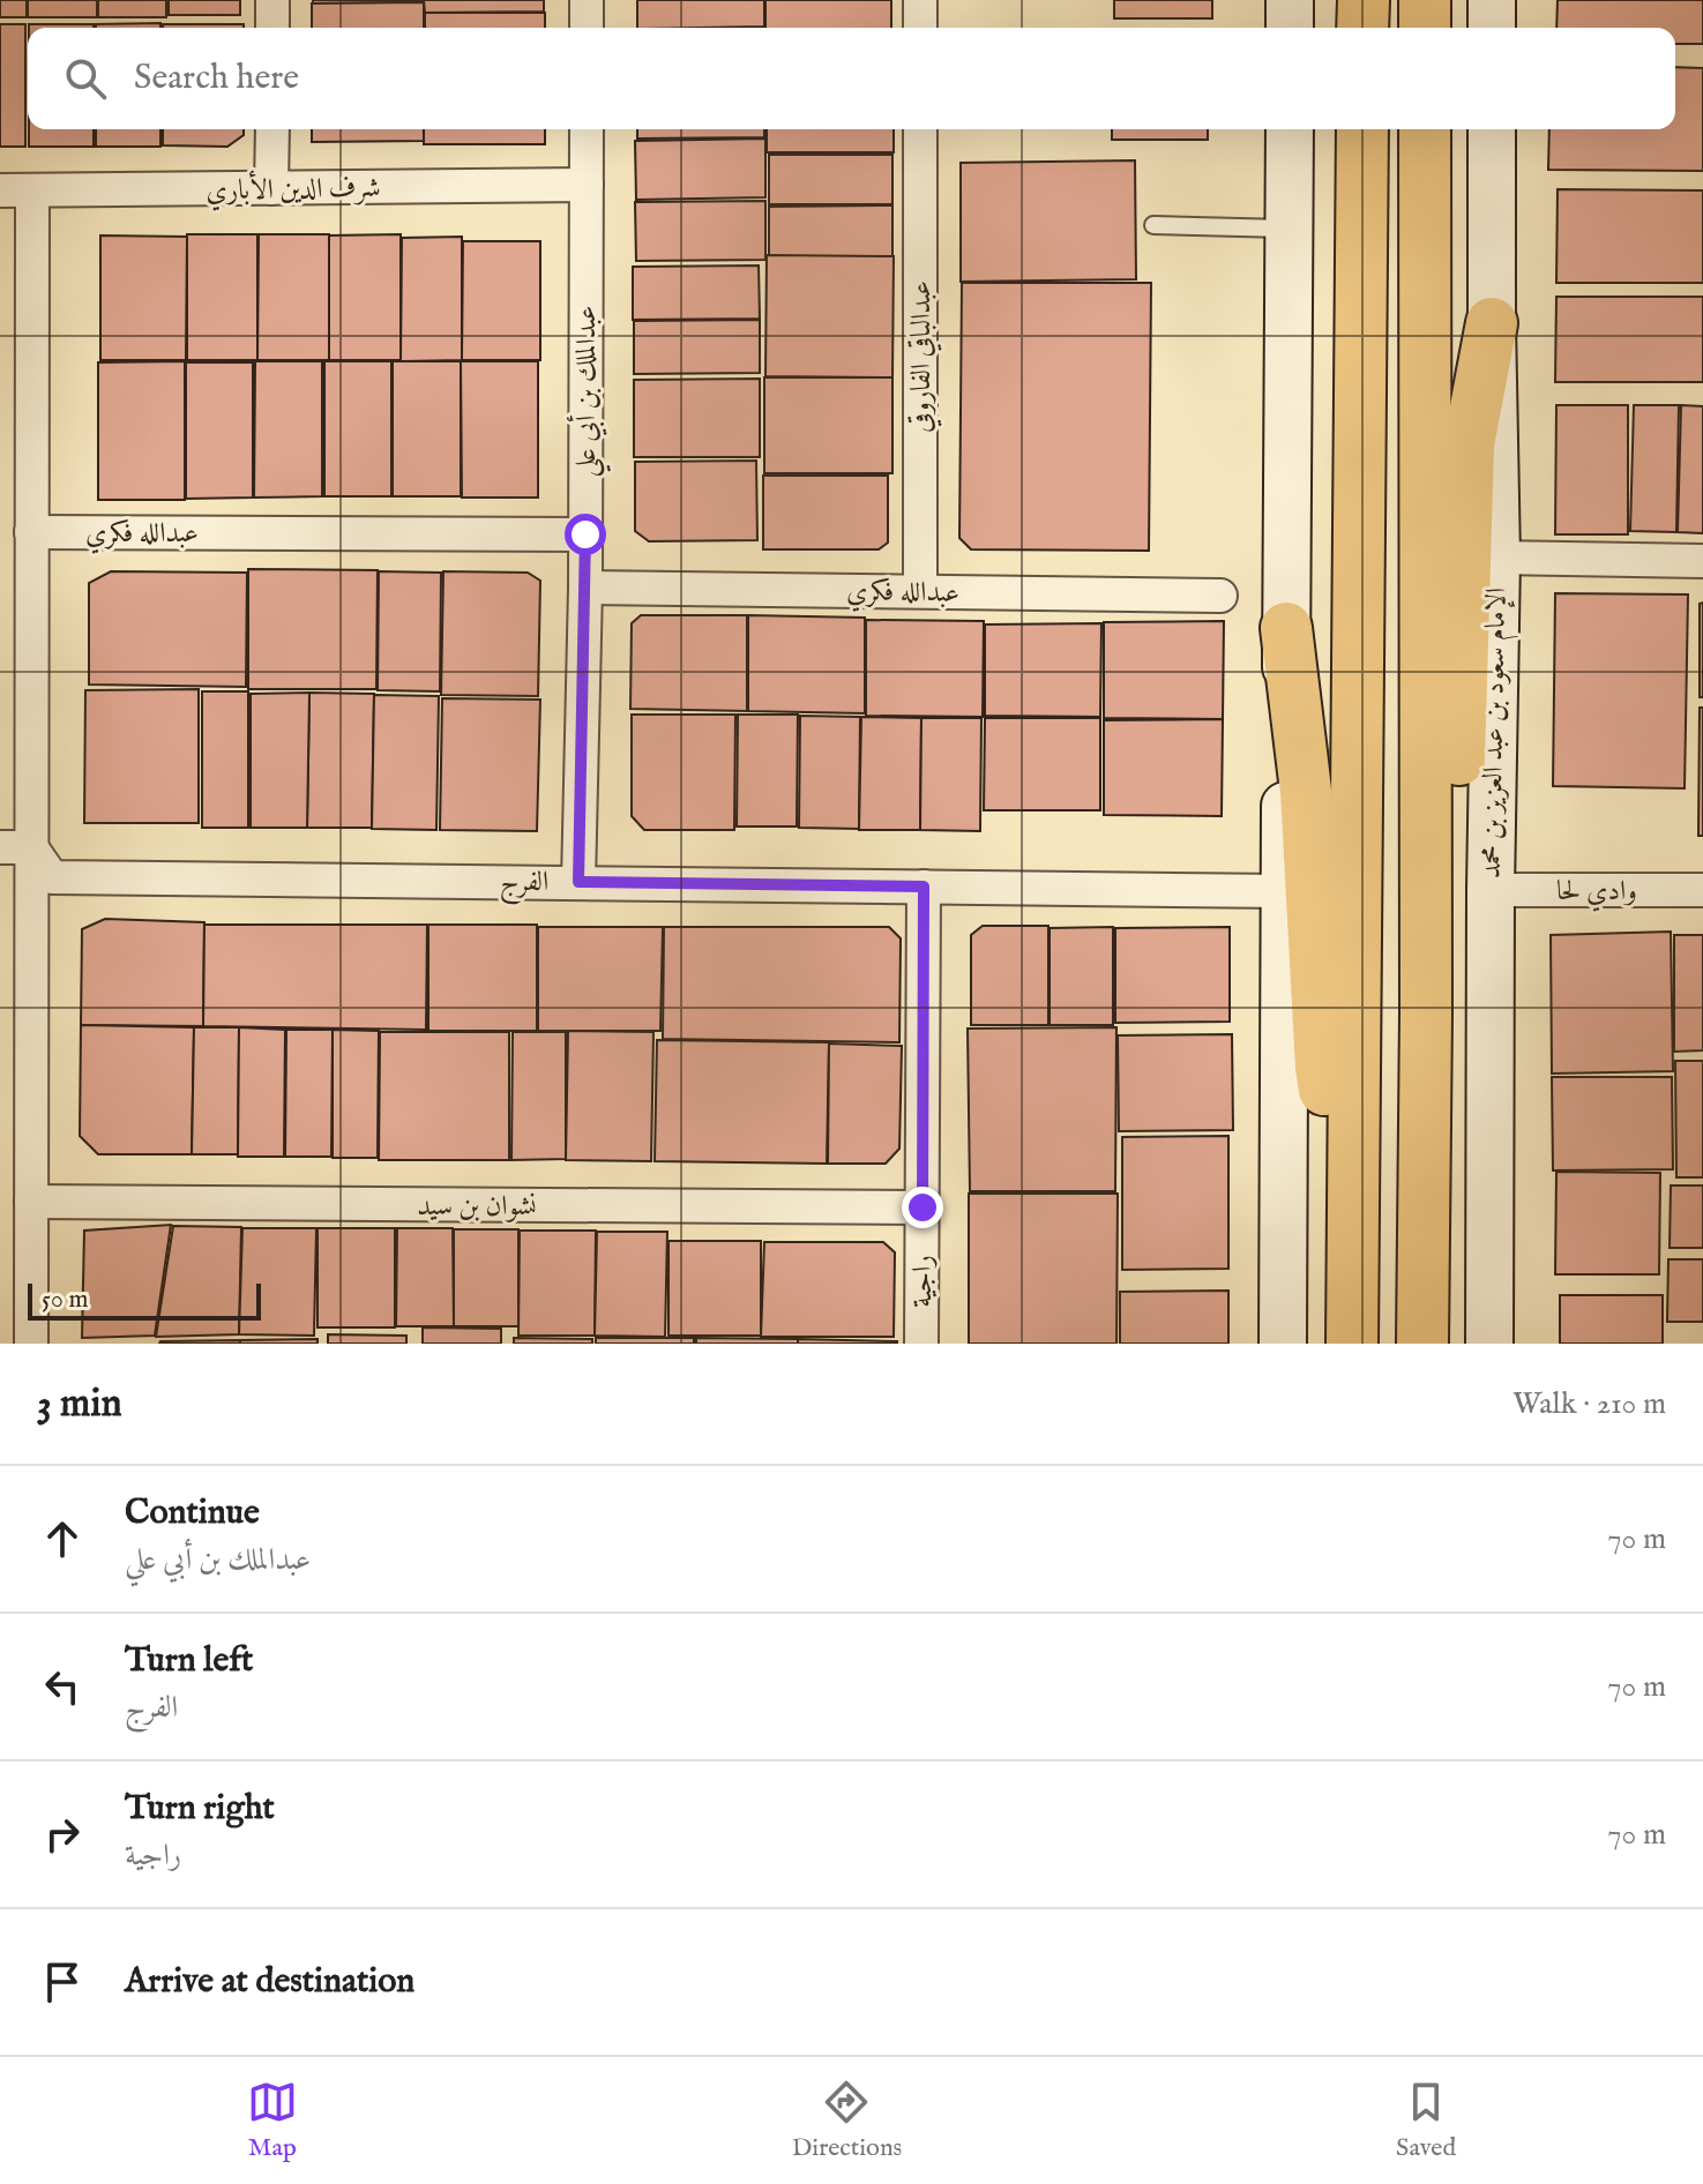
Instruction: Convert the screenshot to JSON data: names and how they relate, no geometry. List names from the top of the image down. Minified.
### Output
{"streets":{"street":["شرف الدين الأباري","عبدالباقي الفاروقي","عبدالملك بن أبي علي","عبدالله فكري","الإمام سعود بن عبد العزيز بن محمد","الفرج","وادي لحا","نشوان بن سيد","راجية"]},"crossings":[["شرف الدين الأباري","عبدالملك بن أبي علي"],["عبدالباقي الفاروقي","عبدالله فكري"],["عبدالملك بن أبي علي","عبدالله فكري"],["عبدالملك بن أبي علي","الفرج"],["الإمام سعود بن عبد العزيز بن محمد","وادي لحا"],["الفرج","راجية"],["نشوان بن سيد","راجية"]],"scale_bar":"50 m","page":{"search":"Search here","scale":"50 m","heading":["3 min","Walk · 210 m"],"list":[["Continue","عبدالملك بن أبي علي","70 m"],["Turn left","الفرج","70 m"],["Turn right","راجية","70 m"],"Arrive at destination"],"nav":["Map","Directions","Saved"]}}
